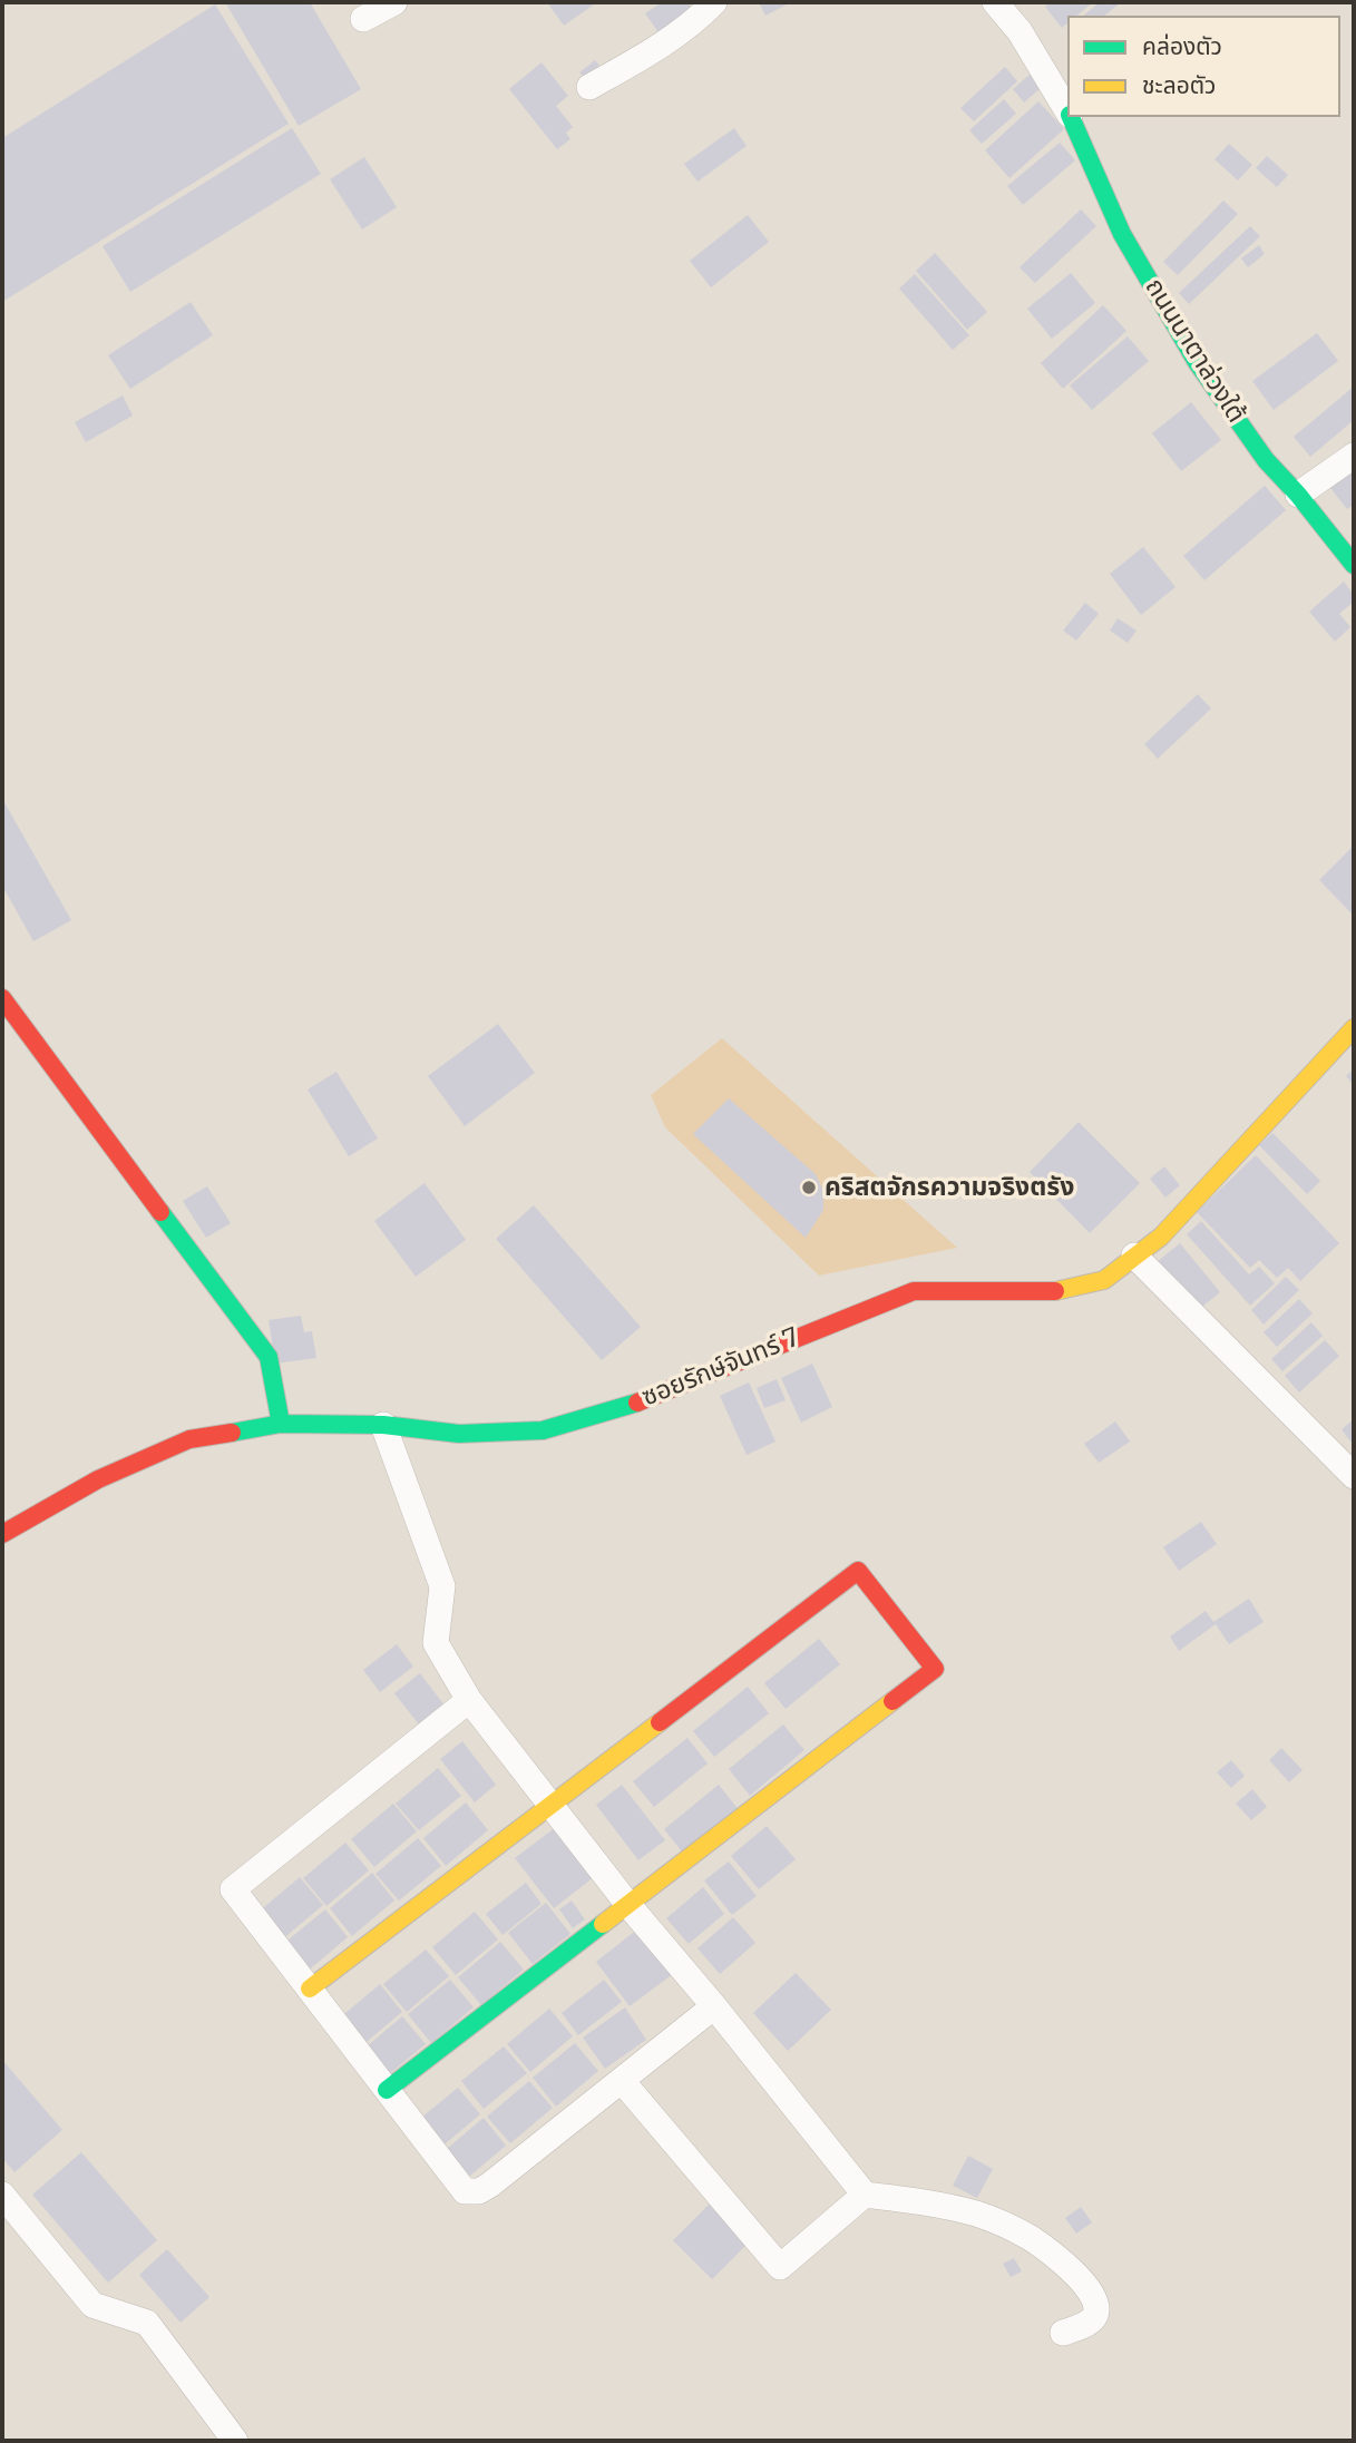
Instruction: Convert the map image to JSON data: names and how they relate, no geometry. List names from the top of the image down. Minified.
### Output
{"streets":{"street":["ถนนนาตาล่วงใต้","ซอยรักษ์จันทร์ 7"]},"places":["คริสตจักรความจริงตรัง"],"legend":["คล่องตัว","ชะลอตัว"]}
